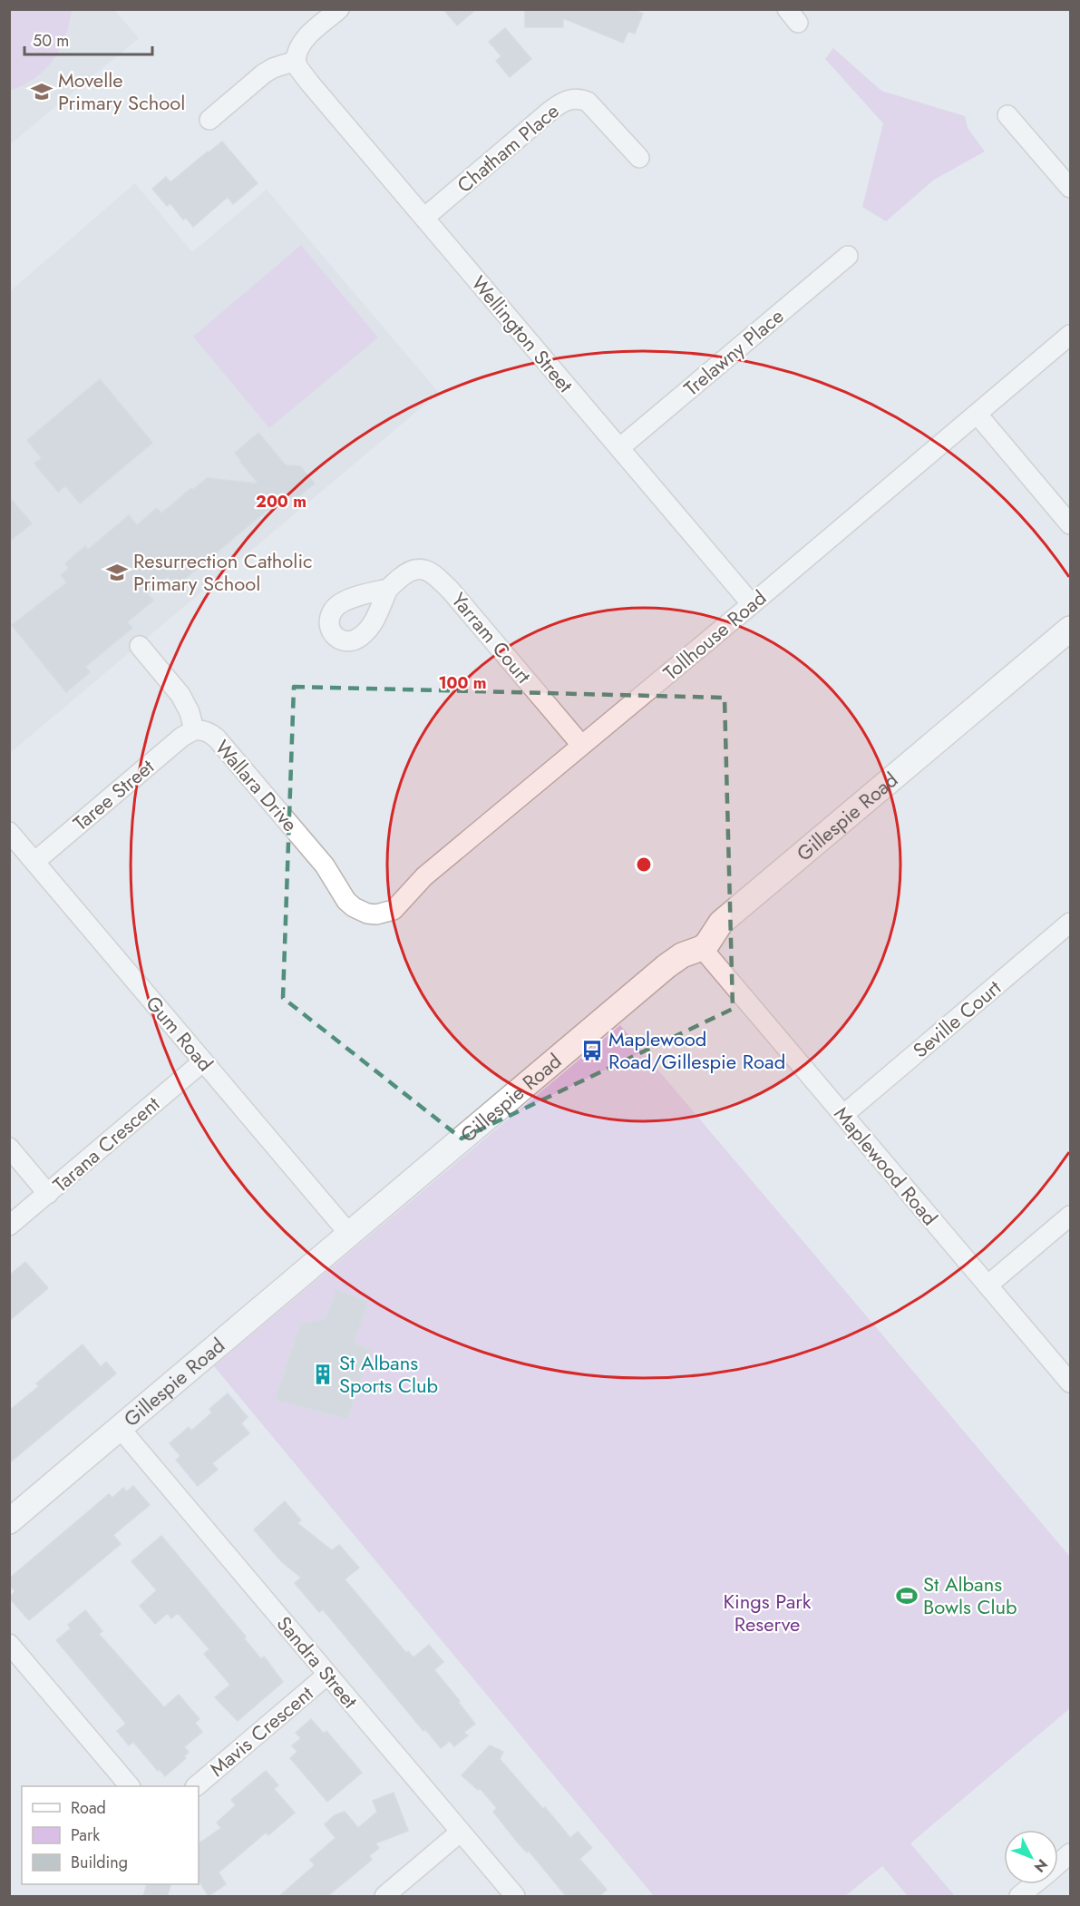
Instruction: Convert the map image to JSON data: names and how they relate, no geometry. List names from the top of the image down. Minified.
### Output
{"streets":{"street":["Chatham Place","Wellington Street","Trelawny Place","Tollhouse Road","Yarram Court","Wallara Drive","Taree Street","Gillespie Road","Seville Court","Gum Road","Tarana Crescent","Maplewood Road","Sandra Street","Mavis Crescent"]},"crossings":[["Chatham Place","Wellington Street"],["Wellington Street","Trelawny Place"],["Wellington Street","Tollhouse Road"],["Tollhouse Road","Yarram Court"],["Tollhouse Road","Wallara Drive"],["Wallara Drive","Taree Street"],["Taree Street","Gum Road"],["Gillespie Road","Gum Road"],["Gillespie Road","Maplewood Road"],["Gillespie Road","Sandra Street"],["Seville Court","Maplewood Road"],["Gum Road","Tarana Crescent"],["Sandra Street","Mavis Crescent"]],"parks":["Kings Park Reserve"],"places":{"school or university":["Movelle Primary School","Resurrection Catholic Primary School"],"bus stop":["Maplewood Road/Gillespie Road"],"building":["St Albans Sports Club"],"sports":["St Albans Bowls Club"]},"legend":["Road","Park","Building"],"scale_bar":"50 m","north":"bottom right","rings":["200 m","100 m"]}
